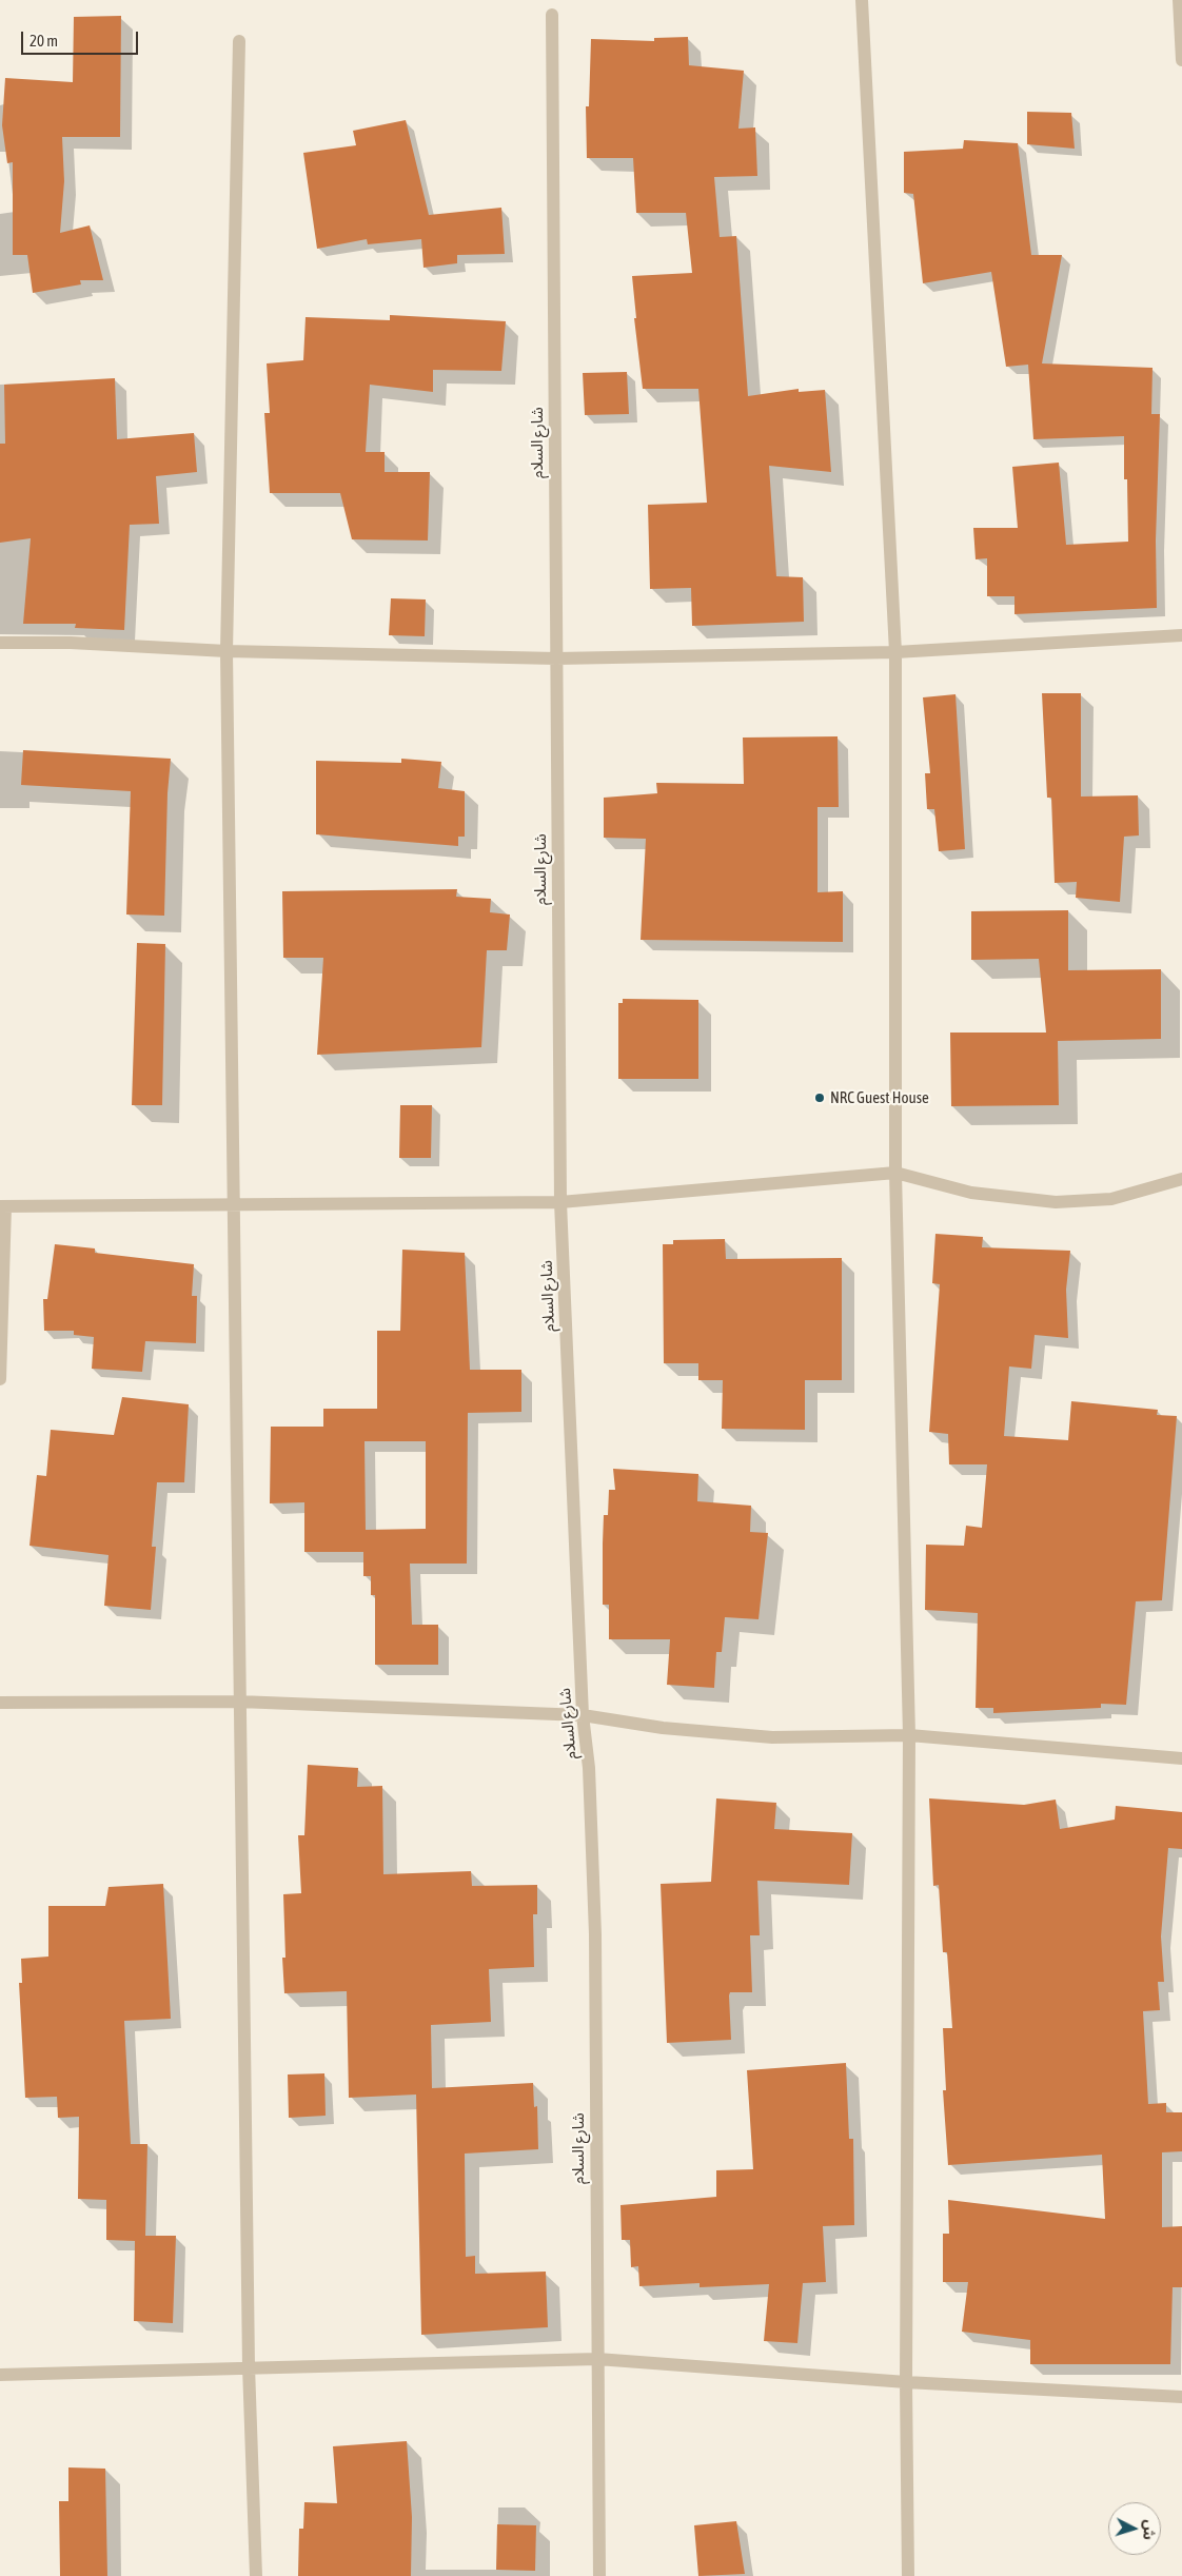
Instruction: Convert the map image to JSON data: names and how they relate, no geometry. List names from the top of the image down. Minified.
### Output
{"streets":{"street":["شارع السلام"]},"places":["NRC Guest House"],"scale_bar":"20 m","north":"right"}
